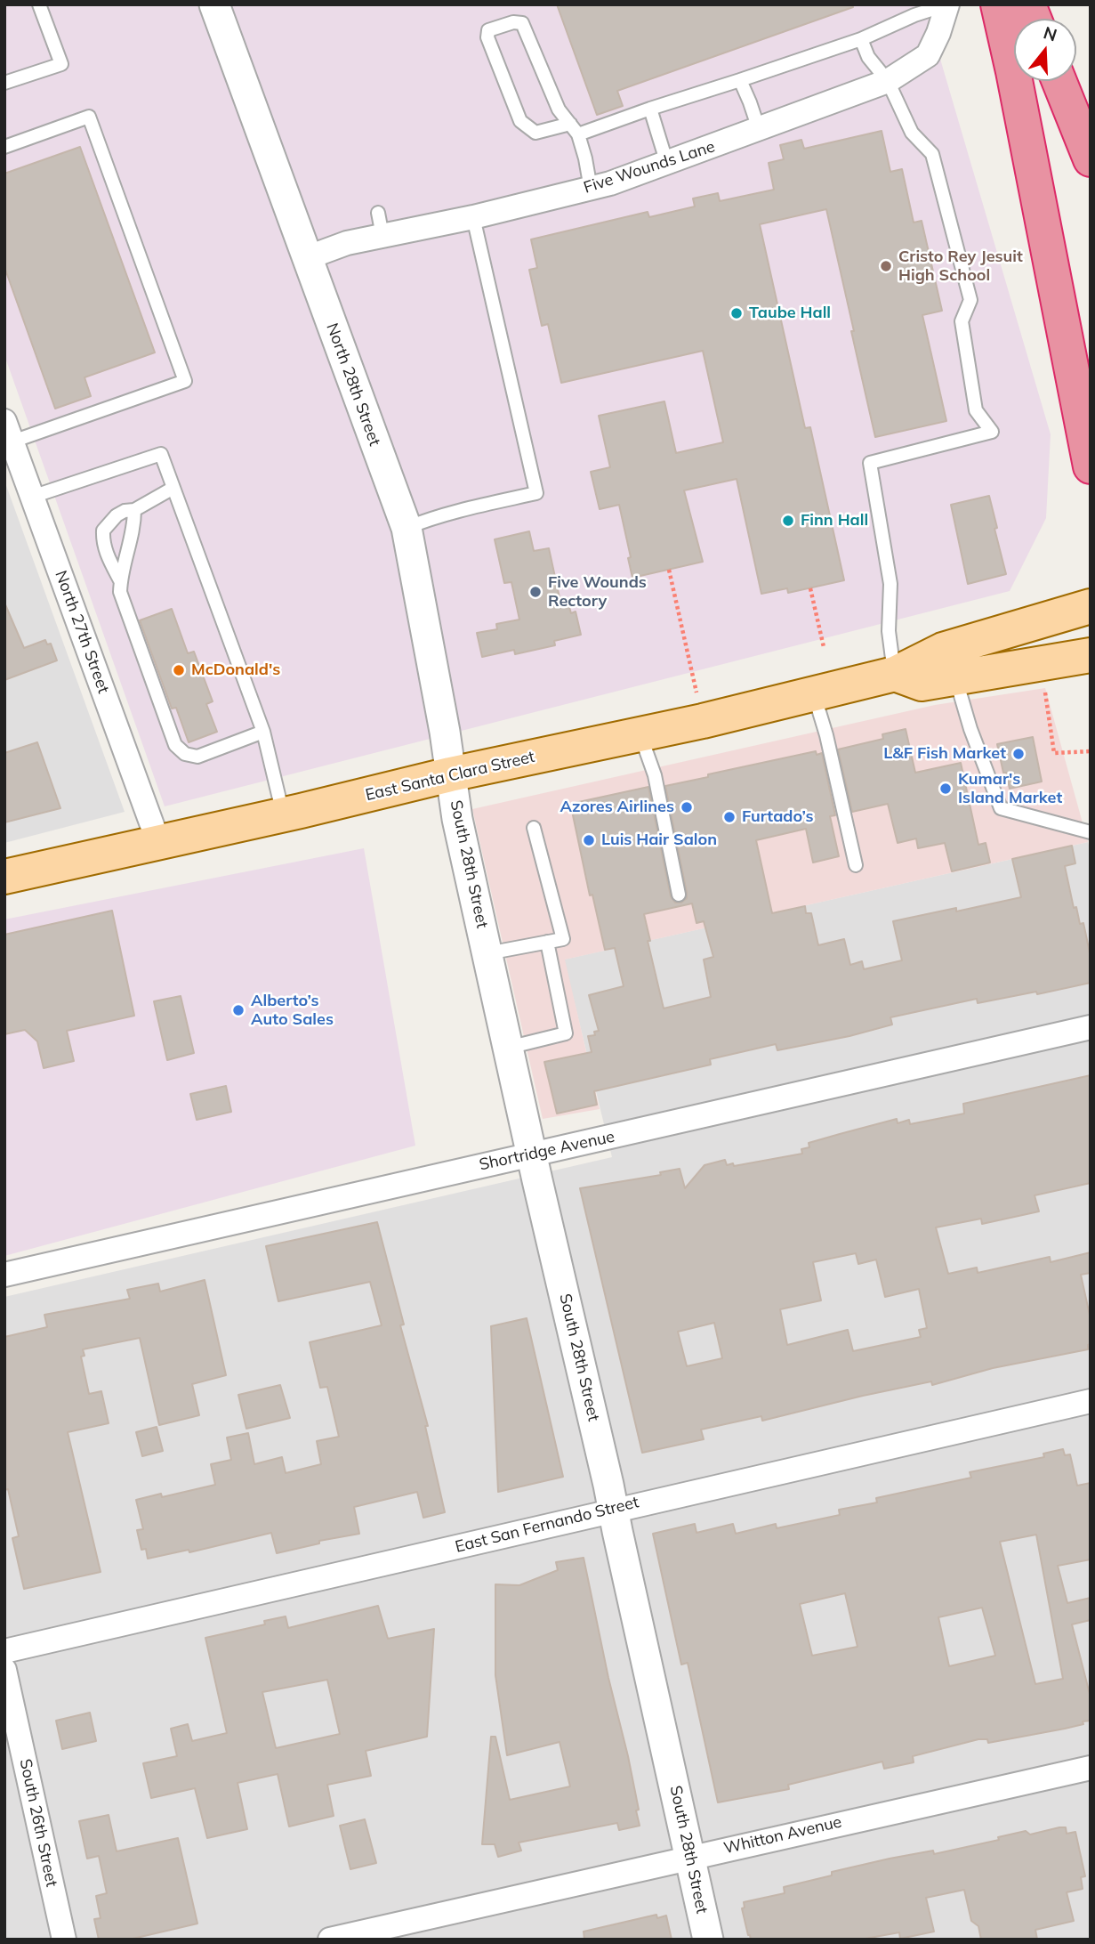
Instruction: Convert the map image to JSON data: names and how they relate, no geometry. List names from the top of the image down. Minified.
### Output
{"streets":{"main road":["East Santa Clara Street"],"street":["Five Wounds Lane","North 28th Street","North 27th Street","South 28th Street","Shortridge Avenue","East San Fernando Street","South 26th Street","Whitton Avenue"]},"crossings":[["Five Wounds Lane","North 28th Street"],["North 28th Street","East Santa Clara Street"],["North 28th Street","South 28th Street"],["North 27th Street","East Santa Clara Street"],["East Santa Clara Street","South 28th Street"],["South 28th Street","Shortridge Avenue"],["South 28th Street","East San Fernando Street"],["South 28th Street","Whitton Avenue"]],"places":["Cristo Rey Jesuit High School","Taube Hall","Finn Hall","Five Wounds Rectory","McDonald's","L&F Fish Market","Kumar's Island Market","Azores Airlines","Furtado’s","Luis Hair Salon","Alberto’s Auto Sales"],"north":"top"}
